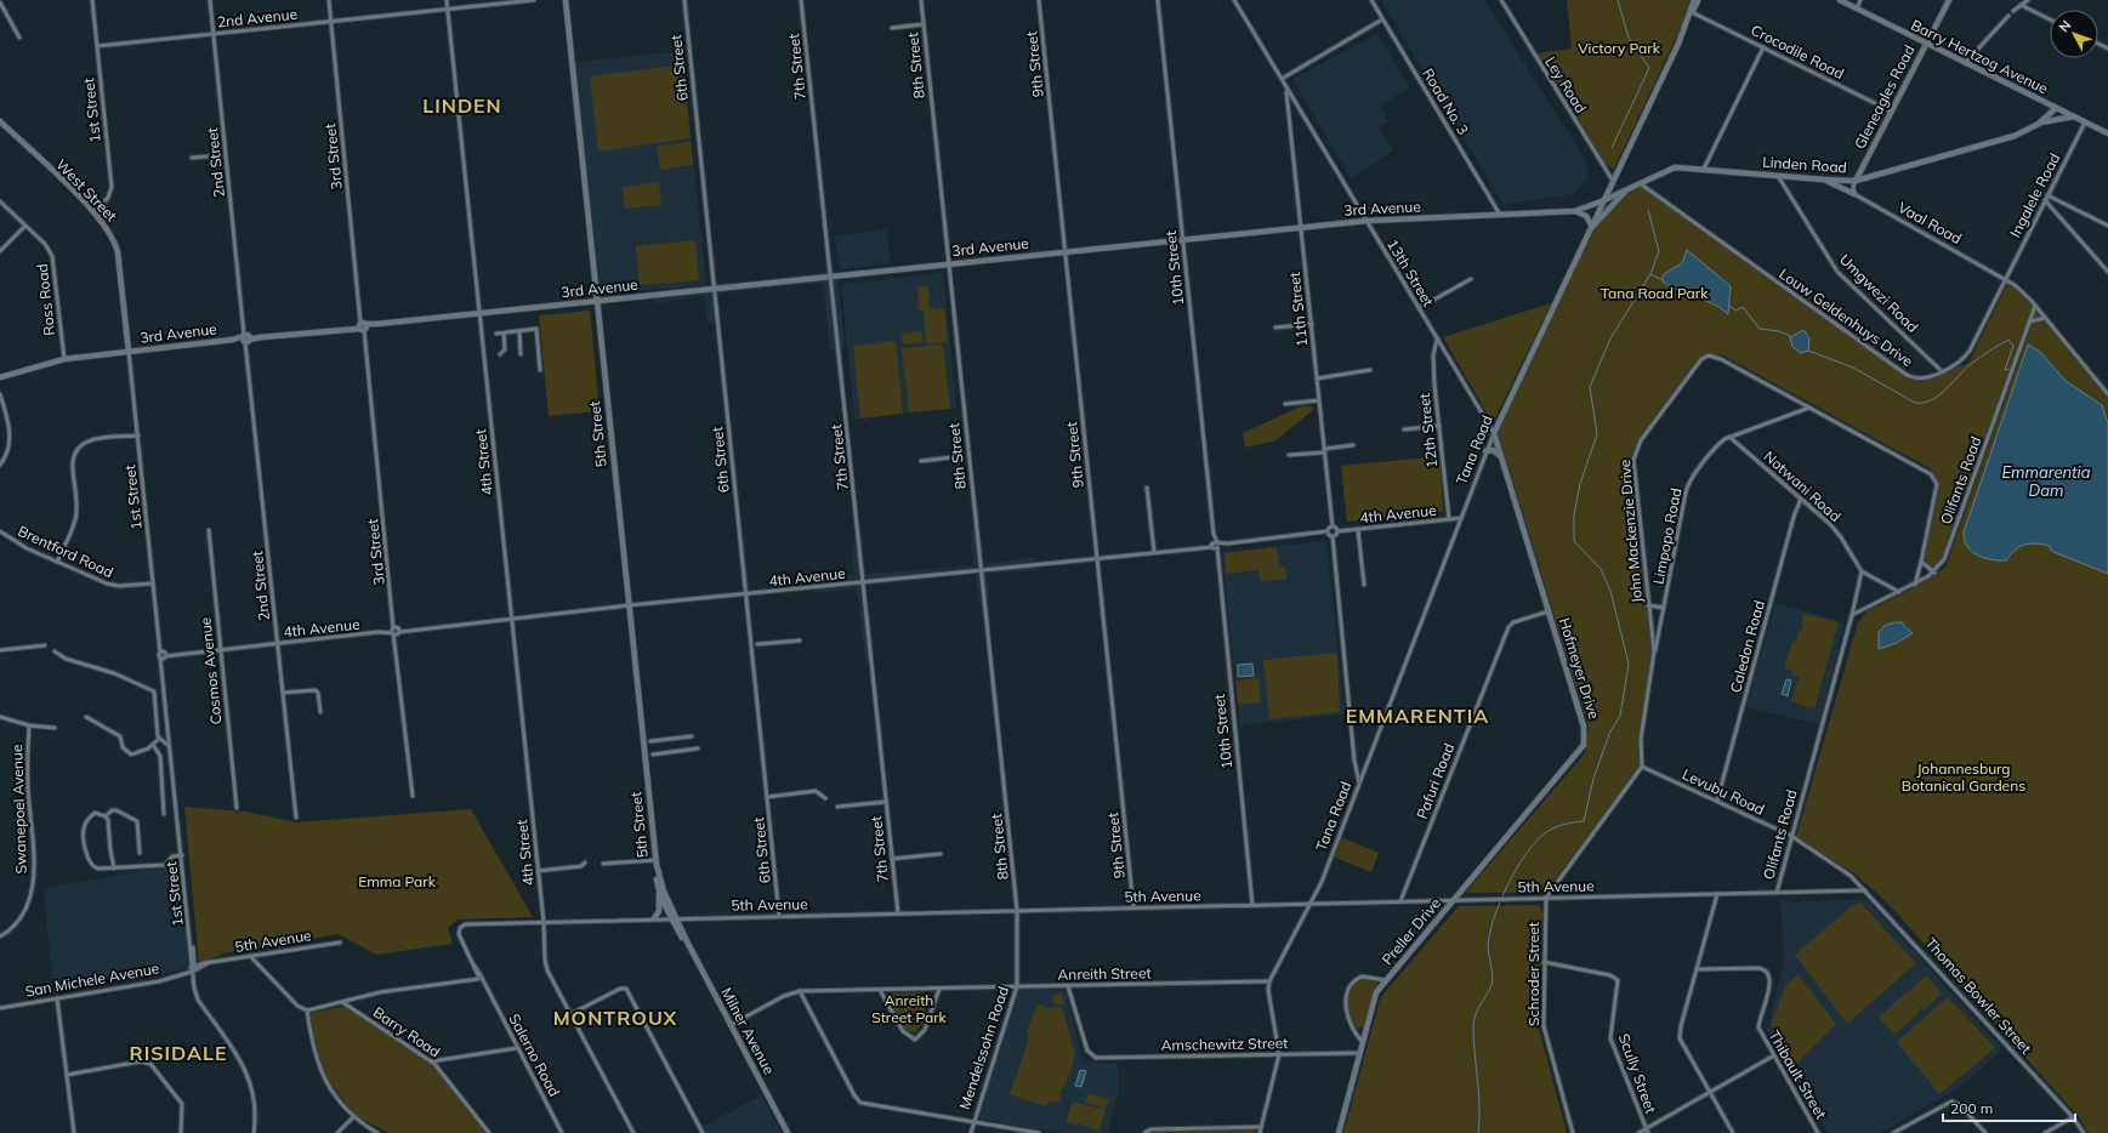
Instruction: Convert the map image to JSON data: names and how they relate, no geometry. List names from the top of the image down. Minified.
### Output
{"streets":{"main road":["Barry Hertzog Avenue","Gleneagles Road","Linden Road","West Street","3rd Avenue","5th Street","Tana Road","Hofmeyer Drive","Preller Drive","Milner Avenue"],"street":["2nd Avenue","Crocodile Road","9th Street","8th Street","7th Street","6th Street","Ley Road","Road No. 3","1st Street","3rd Street","2nd Street","Ingalele Road","Vaal Road","10th Street","13th Street","Umgwezi Road","Ross Road","11th Street","Louw Geldenhuys Drive","12th Street","4th Street","Olifants Road","Notwani Road","4th Avenue","John Mackenzie Drive","Limpopo Road","Brentford Road","Caledon Road","Cosmos Avenue","Pafuri Road","Levubu Road","Swanepoel Avenue","5th Avenue","Anreith Street","Schroder Street","San Michele Avenue","Thomas Bowler Street","Barry Road","Amschewitz Street","Mendelssohn Road","Salerno Road","Scully Street","Thibault Street"]},"crossings":[["2nd Avenue","1st Street"],["2nd Avenue","3rd Street"],["2nd Avenue","2nd Street"],["2nd Avenue","4th Street"],["Crocodile Road","Gleneagles Road"],["Crocodile Road","Tana Road"],["Barry Hertzog Avenue","Gleneagles Road"],["Barry Hertzog Avenue","Linden Road"],["Barry Hertzog Avenue","Ingalele Road"],["9th Street","3rd Avenue"],["9th Street","4th Avenue"],["9th Street","5th Avenue"],["8th Street","3rd Avenue"],["8th Street","4th Avenue"],["8th Street","5th Avenue"],["8th Street","Mendelssohn Road"],["7th Street","3rd Avenue"],["7th Street","4th Avenue"],["7th Street","5th Avenue"],["6th Street","3rd Avenue"],["6th Street","4th Avenue"],["6th Street","5th Avenue"],["Ley Road","Tana Road"],["Gleneagles Road","Linden Road"],["Road No. 3","3rd Avenue"],["1st Street","West Street"],["1st Street","3rd Avenue"],["1st Street","4th Avenue"],["1st Street","Brentford Road"],["1st Street","San Michele Avenue"],["3rd Street","3rd Avenue"],["3rd Street","4th Avenue"],["2nd Street","3rd Avenue"],["2nd Street","4th Avenue"],["Linden Road","3rd Avenue"],["Linden Road","Umgwezi Road"],["Linden Road","Louw Geldenhuys Drive"],["Linden Road","Tana Road"],["West Street","3rd Avenue"],["Ingalele Road","Vaal Road"],["Ingalele Road","Louw Geldenhuys Drive"],["3rd Avenue","10th Street"],["3rd Avenue","13th Street"],["3rd Avenue","Ross Road"],["3rd Avenue","11th Street"],["3rd Avenue","5th Street"],["3rd Avenue","Tana Road"],["3rd Avenue","4th Street"],["Vaal Road","Louw Geldenhuys Drive"],["10th Street","4th Avenue"],["10th Street","5th Avenue"],["13th Street","11th Street"],["13th Street","12th Street"],["13th Street","Tana Road"],["13th Street","Hofmeyer Drive"],["Umgwezi Road","Louw Geldenhuys Drive"],["12th Street","4th Avenue"],["5th Street","4th Avenue"],["5th Street","5th Avenue"],["5th Street","Milner Avenue"],["Tana Road","4th Avenue"],["Tana Road","Hofmeyer Drive"],["Tana Road","5th Avenue"],["Tana Road","Anreith Street"],["4th Street","4th Avenue"],["4th Street","5th Avenue"],["Olifants Road","Notwani Road"],["Olifants Road","John Mackenzie Drive"],["Olifants Road","Levubu Road"],["Olifants Road","5th Avenue"],["Notwani Road","Limpopo Road"],["Notwani Road","Caledon Road"],["4th Avenue","Cosmos Avenue"],["John Mackenzie Drive","Limpopo Road"],["John Mackenzie Drive","Levubu Road"],["Caledon Road","Levubu Road"],["Hofmeyer Drive","Pafuri Road"],["Hofmeyer Drive","5th Avenue"],["Hofmeyer Drive","Preller Drive"],["Pafuri Road","5th Avenue"],["Levubu Road","5th Avenue"],["Levubu Road","Thomas Bowler Street"],["5th Avenue","Preller Drive"],["5th Avenue","Schroder Street"],["5th Avenue","San Michele Avenue"],["5th Avenue","Thomas Bowler Street"],["5th Avenue","Milner Avenue"],["5th Avenue","Mendelssohn Road"],["5th Avenue","Salerno Road"],["Preller Drive","Amschewitz Street"],["Anreith Street","Milner Avenue"],["Anreith Street","Amschewitz Street"],["Anreith Street","Mendelssohn Road"],["Schroder Street","Scully Street"]],"districts":["LINDEN","EMMARENTIA","MONTROUX","RISIDALE"],"water":["Emmarentia Dam"],"parks":["Victory Park","Tana Road Park","Johannesburg Botanical Gardens","Emma Park","Anreith Street Park"],"scale_bar":"200 m","north":"top left"}
